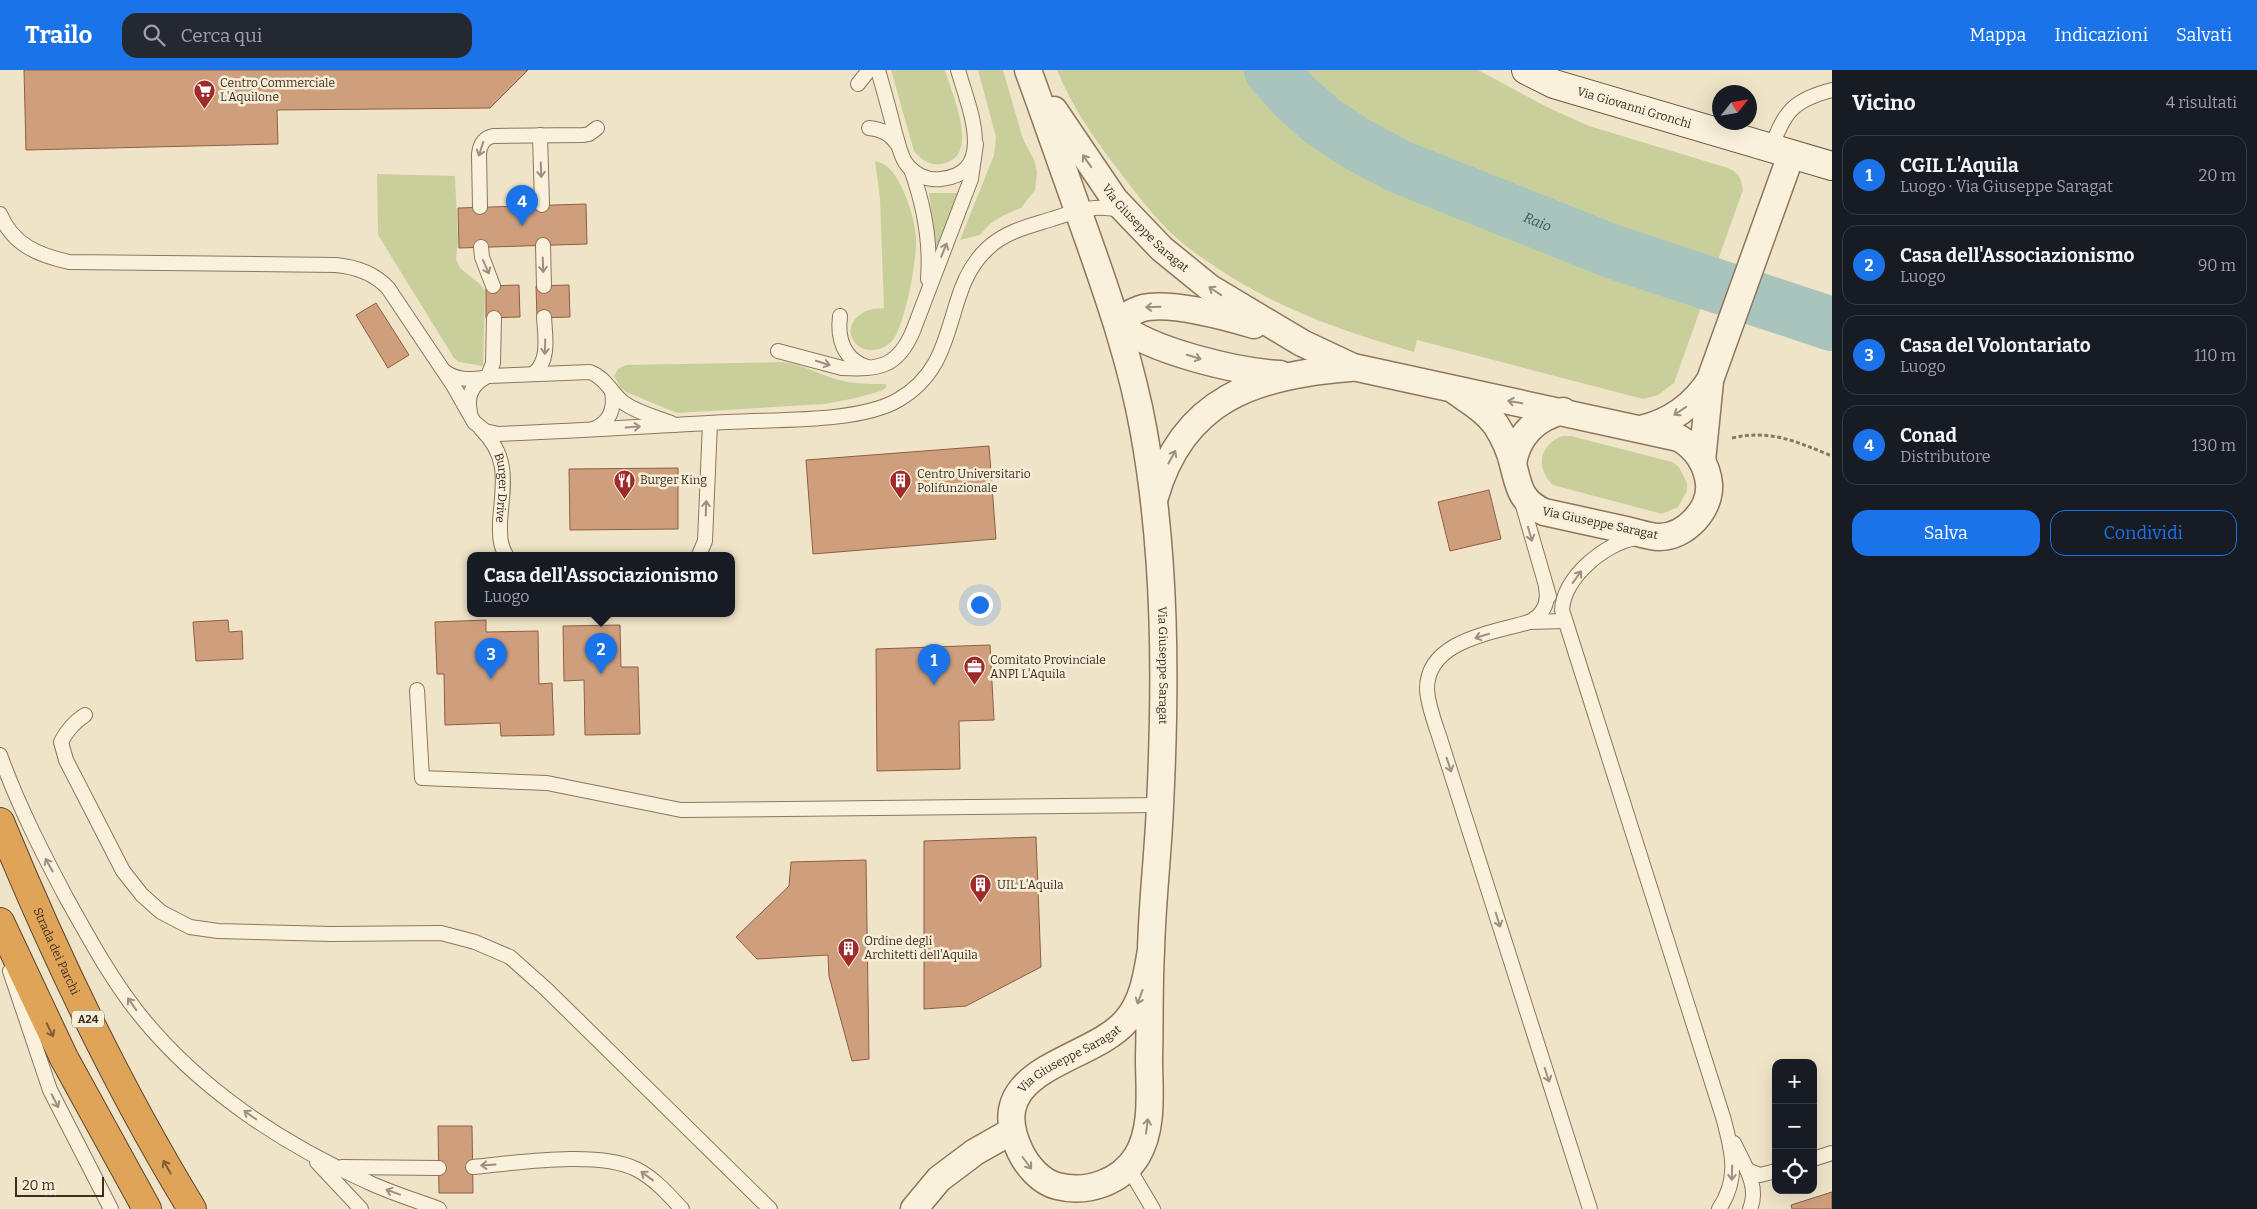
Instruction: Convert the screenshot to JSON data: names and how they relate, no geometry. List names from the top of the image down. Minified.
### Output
{"streets":{"highway":["Strada dei Parchi","A24"],"main road":["Via Giovanni Gronchi"],"street":["Via Giuseppe Saragat"],"lane":["Burger Drive"]},"water":["Raio"],"places":{"supermarket":["Centro Commerciale L'Aquilone"],"restaurant":["Burger King"],"building":["Centro Universitario Polifunzionale","UIL L'Aquila","Ordine degli Architetti dell'Aquila"],"office":["Comitato Provinciale ANPI L'Aquila"]},"scale_bar":"20 m","north":"top right","page":{"header":"Trailo","search":"Cerca qui","nav":["Mappa","Indicazioni","Salvati"],"heading":["Vicino","4 risultati"],"list":[{"mark":"1","name":"CGIL L'Aquila","note":"Luogo · Via Giuseppe Saragat","value":"20 m"},{"mark":"2","name":"Casa dell'Associazionismo","note":"Luogo","value":"90 m"},{"mark":"3","name":"Casa del Volontariato","note":"Luogo","value":"110 m"},{"mark":"4","name":"Conad","note":"Distributore","value":"130 m"}],"pins":["4","2","3","1"],"buttons":["Salva","Condividi"],"popup":["Casa dell'Associazionismo","Luogo"],"map_buttons":["+","−"],"scale":"20 m"}}
